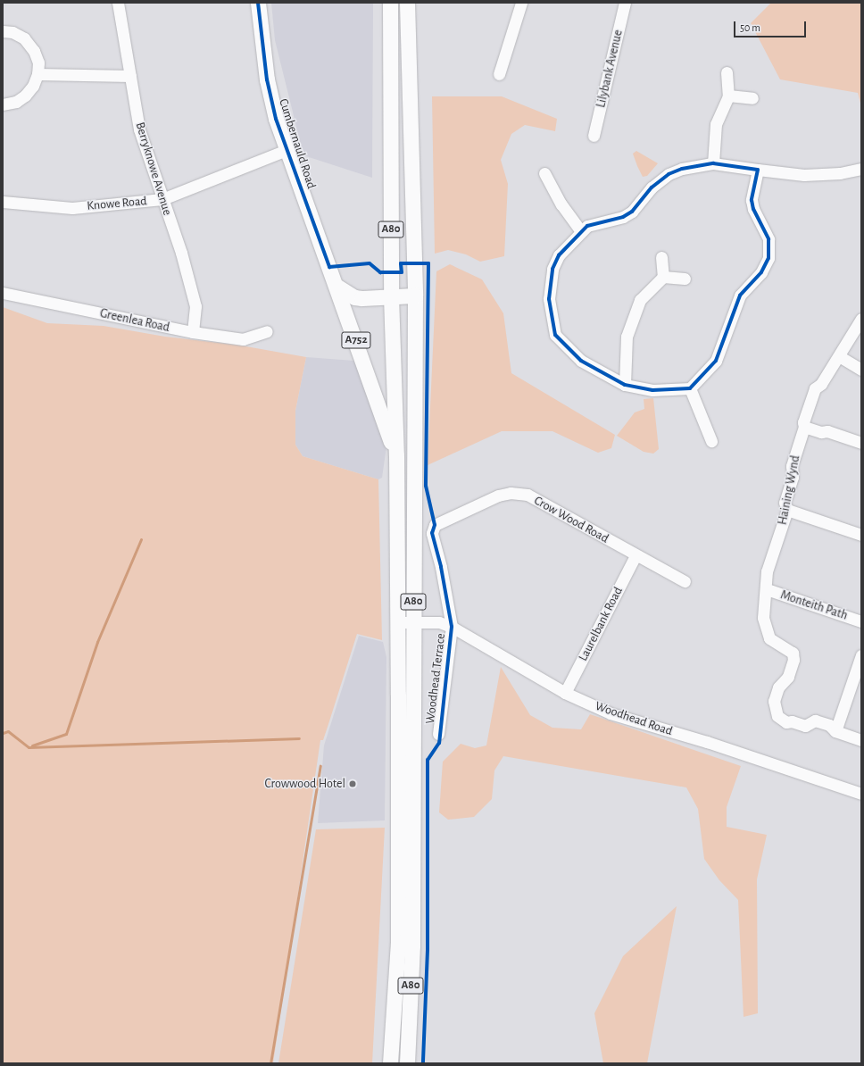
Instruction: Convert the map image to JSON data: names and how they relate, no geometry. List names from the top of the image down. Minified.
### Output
{"streets":{"main road":["Cumbernauld Road","A80","A752"],"street":["Lilybank Avenue","Berryknowe Avenue","Knowe Road","Greenlea Road","Haining Wynd","Crow Wood Road","Monteith Path","Laurelbank Road","Woodhead Terrace","Woodhead Road"]},"crossings":[["Cumbernauld Road","Knowe Road"],["Cumbernauld Road","A80"],["Berryknowe Avenue","Knowe Road"],["Berryknowe Avenue","Greenlea Road"],["A80","Woodhead Road"],["Haining Wynd","Monteith Path"],["Crow Wood Road","Laurelbank Road"],["Crow Wood Road","Woodhead Terrace"],["Laurelbank Road","Woodhead Road"],["Woodhead Terrace","Woodhead Road"]],"places":["Crowwood Hotel"],"scale_bar":"50 m"}
